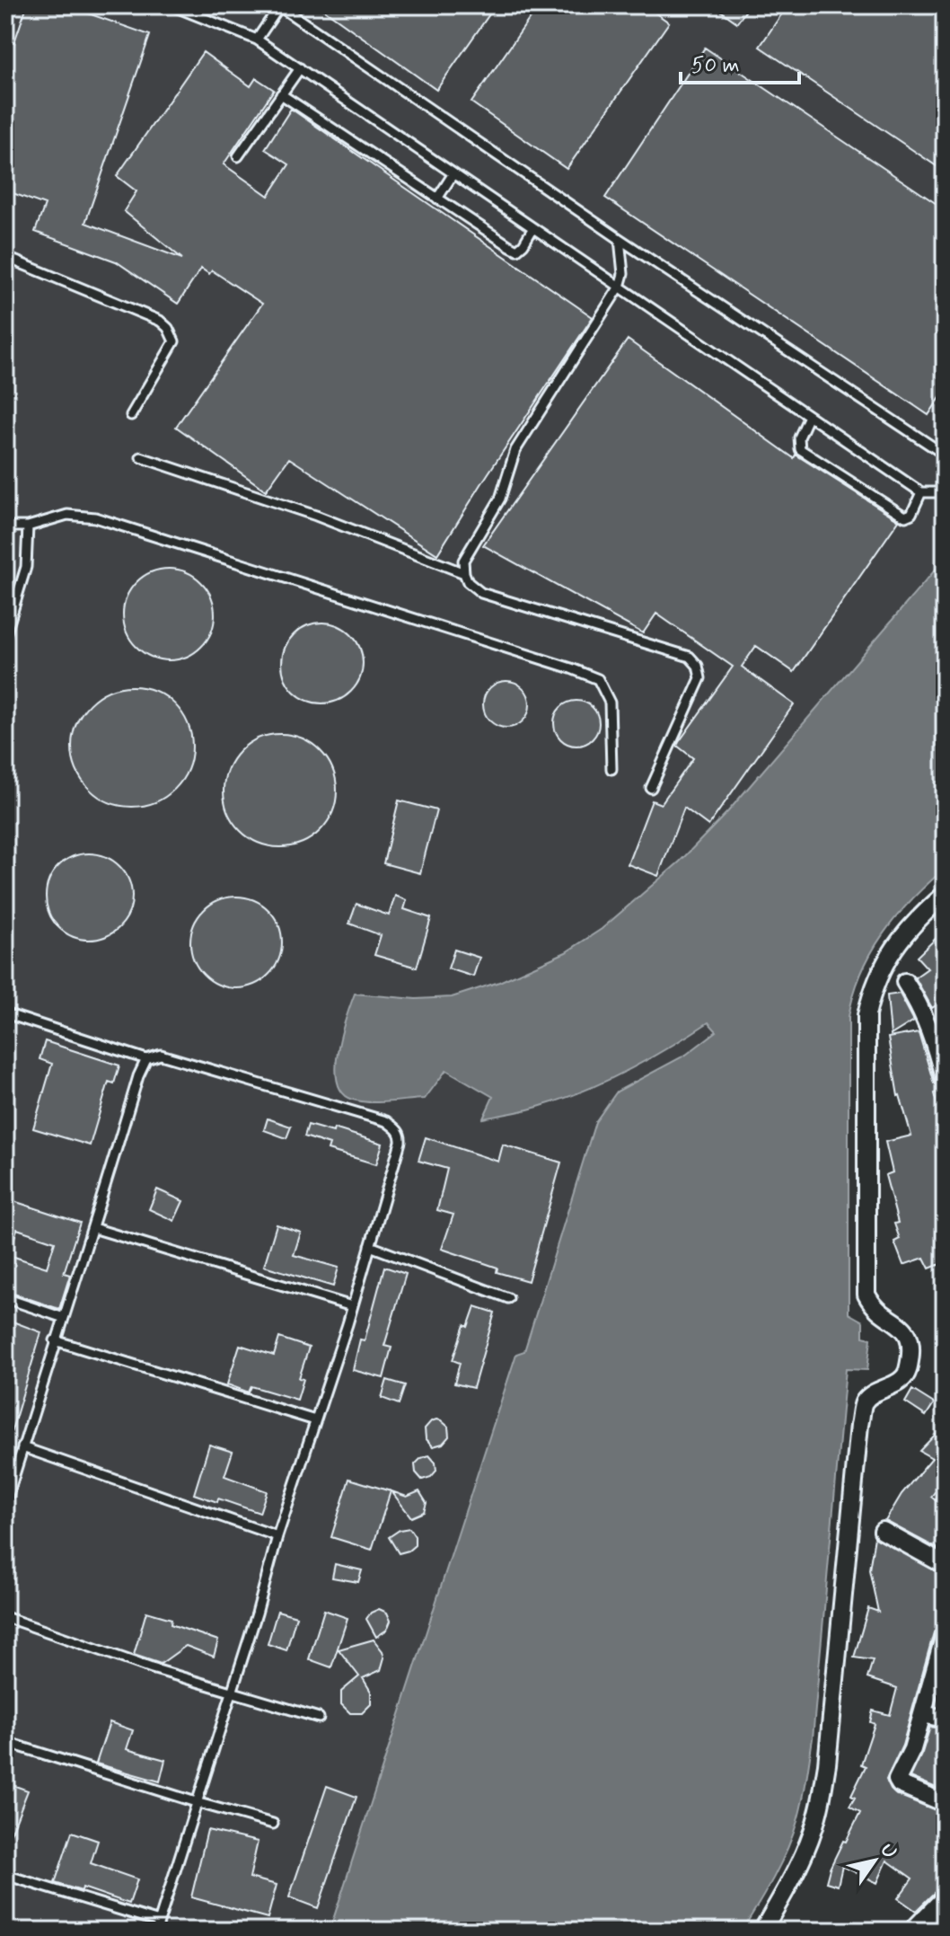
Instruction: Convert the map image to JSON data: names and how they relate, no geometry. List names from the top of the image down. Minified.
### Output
{"scale_bar":"50 m","north":"top right"}
